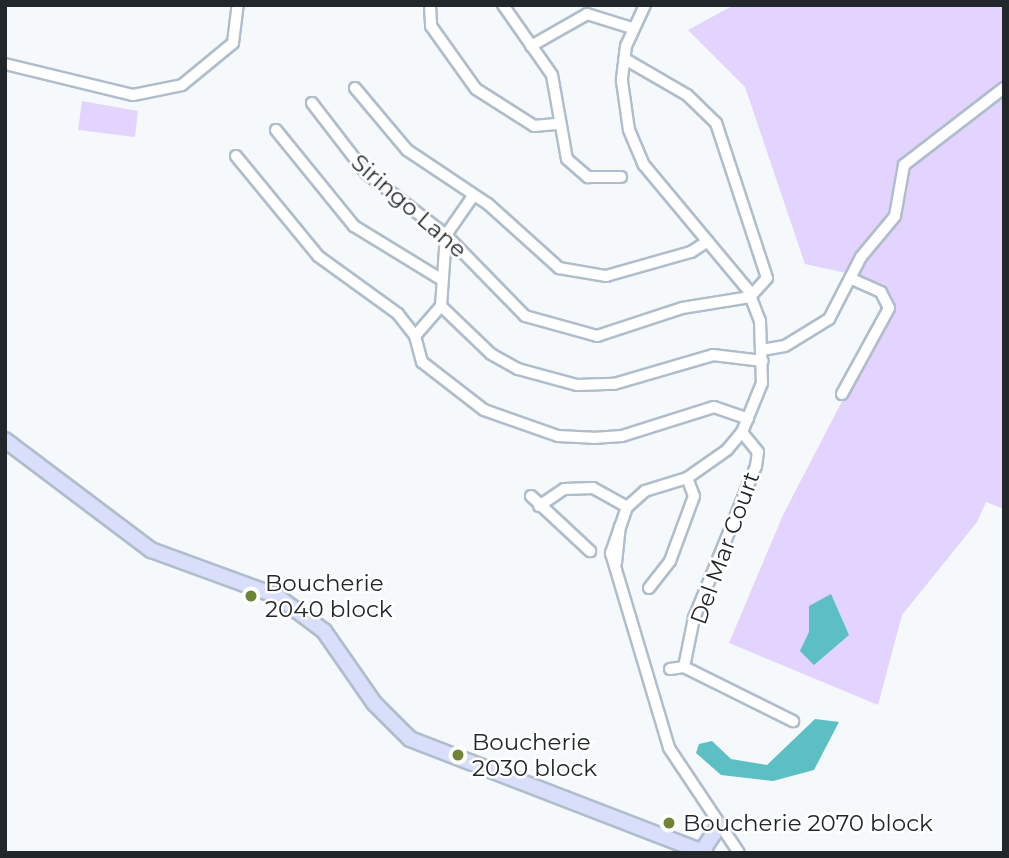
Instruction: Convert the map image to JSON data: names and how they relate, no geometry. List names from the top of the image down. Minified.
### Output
{"streets":{"street":["Siringo Lane","Del Mar Court"]},"places":["Boucherie 2040 block","Boucherie 2030 block","Boucherie 2070 block"]}
